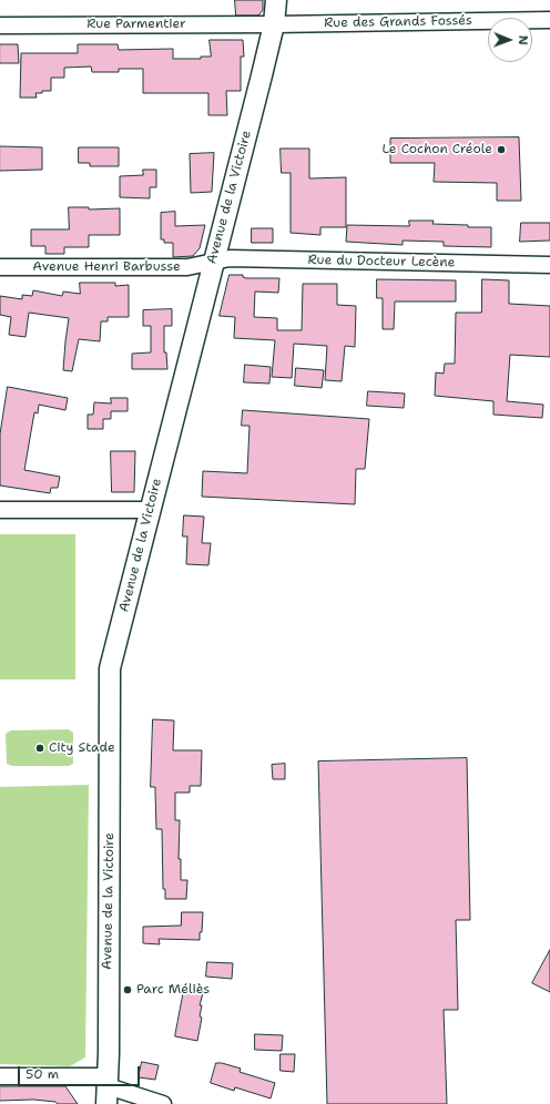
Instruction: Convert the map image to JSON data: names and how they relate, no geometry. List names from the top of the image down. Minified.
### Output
{"streets":{"street":["Rue des Grands Fossés","Rue Parmentier","Avenue de la Victoire","Rue du Docteur Lecène","Avenue Henri Barbusse"]},"crossings":[["Rue des Grands Fossés","Rue Parmentier"],["Rue des Grands Fossés","Avenue de la Victoire"],["Rue Parmentier","Avenue de la Victoire"],["Avenue de la Victoire","Rue du Docteur Lecène"],["Avenue de la Victoire","Avenue Henri Barbusse"],["Rue du Docteur Lecène","Avenue Henri Barbusse"]],"places":["Le Cochon Créole","City Stade","Parc Méliès"],"scale_bar":"50 m","north":"right"}
